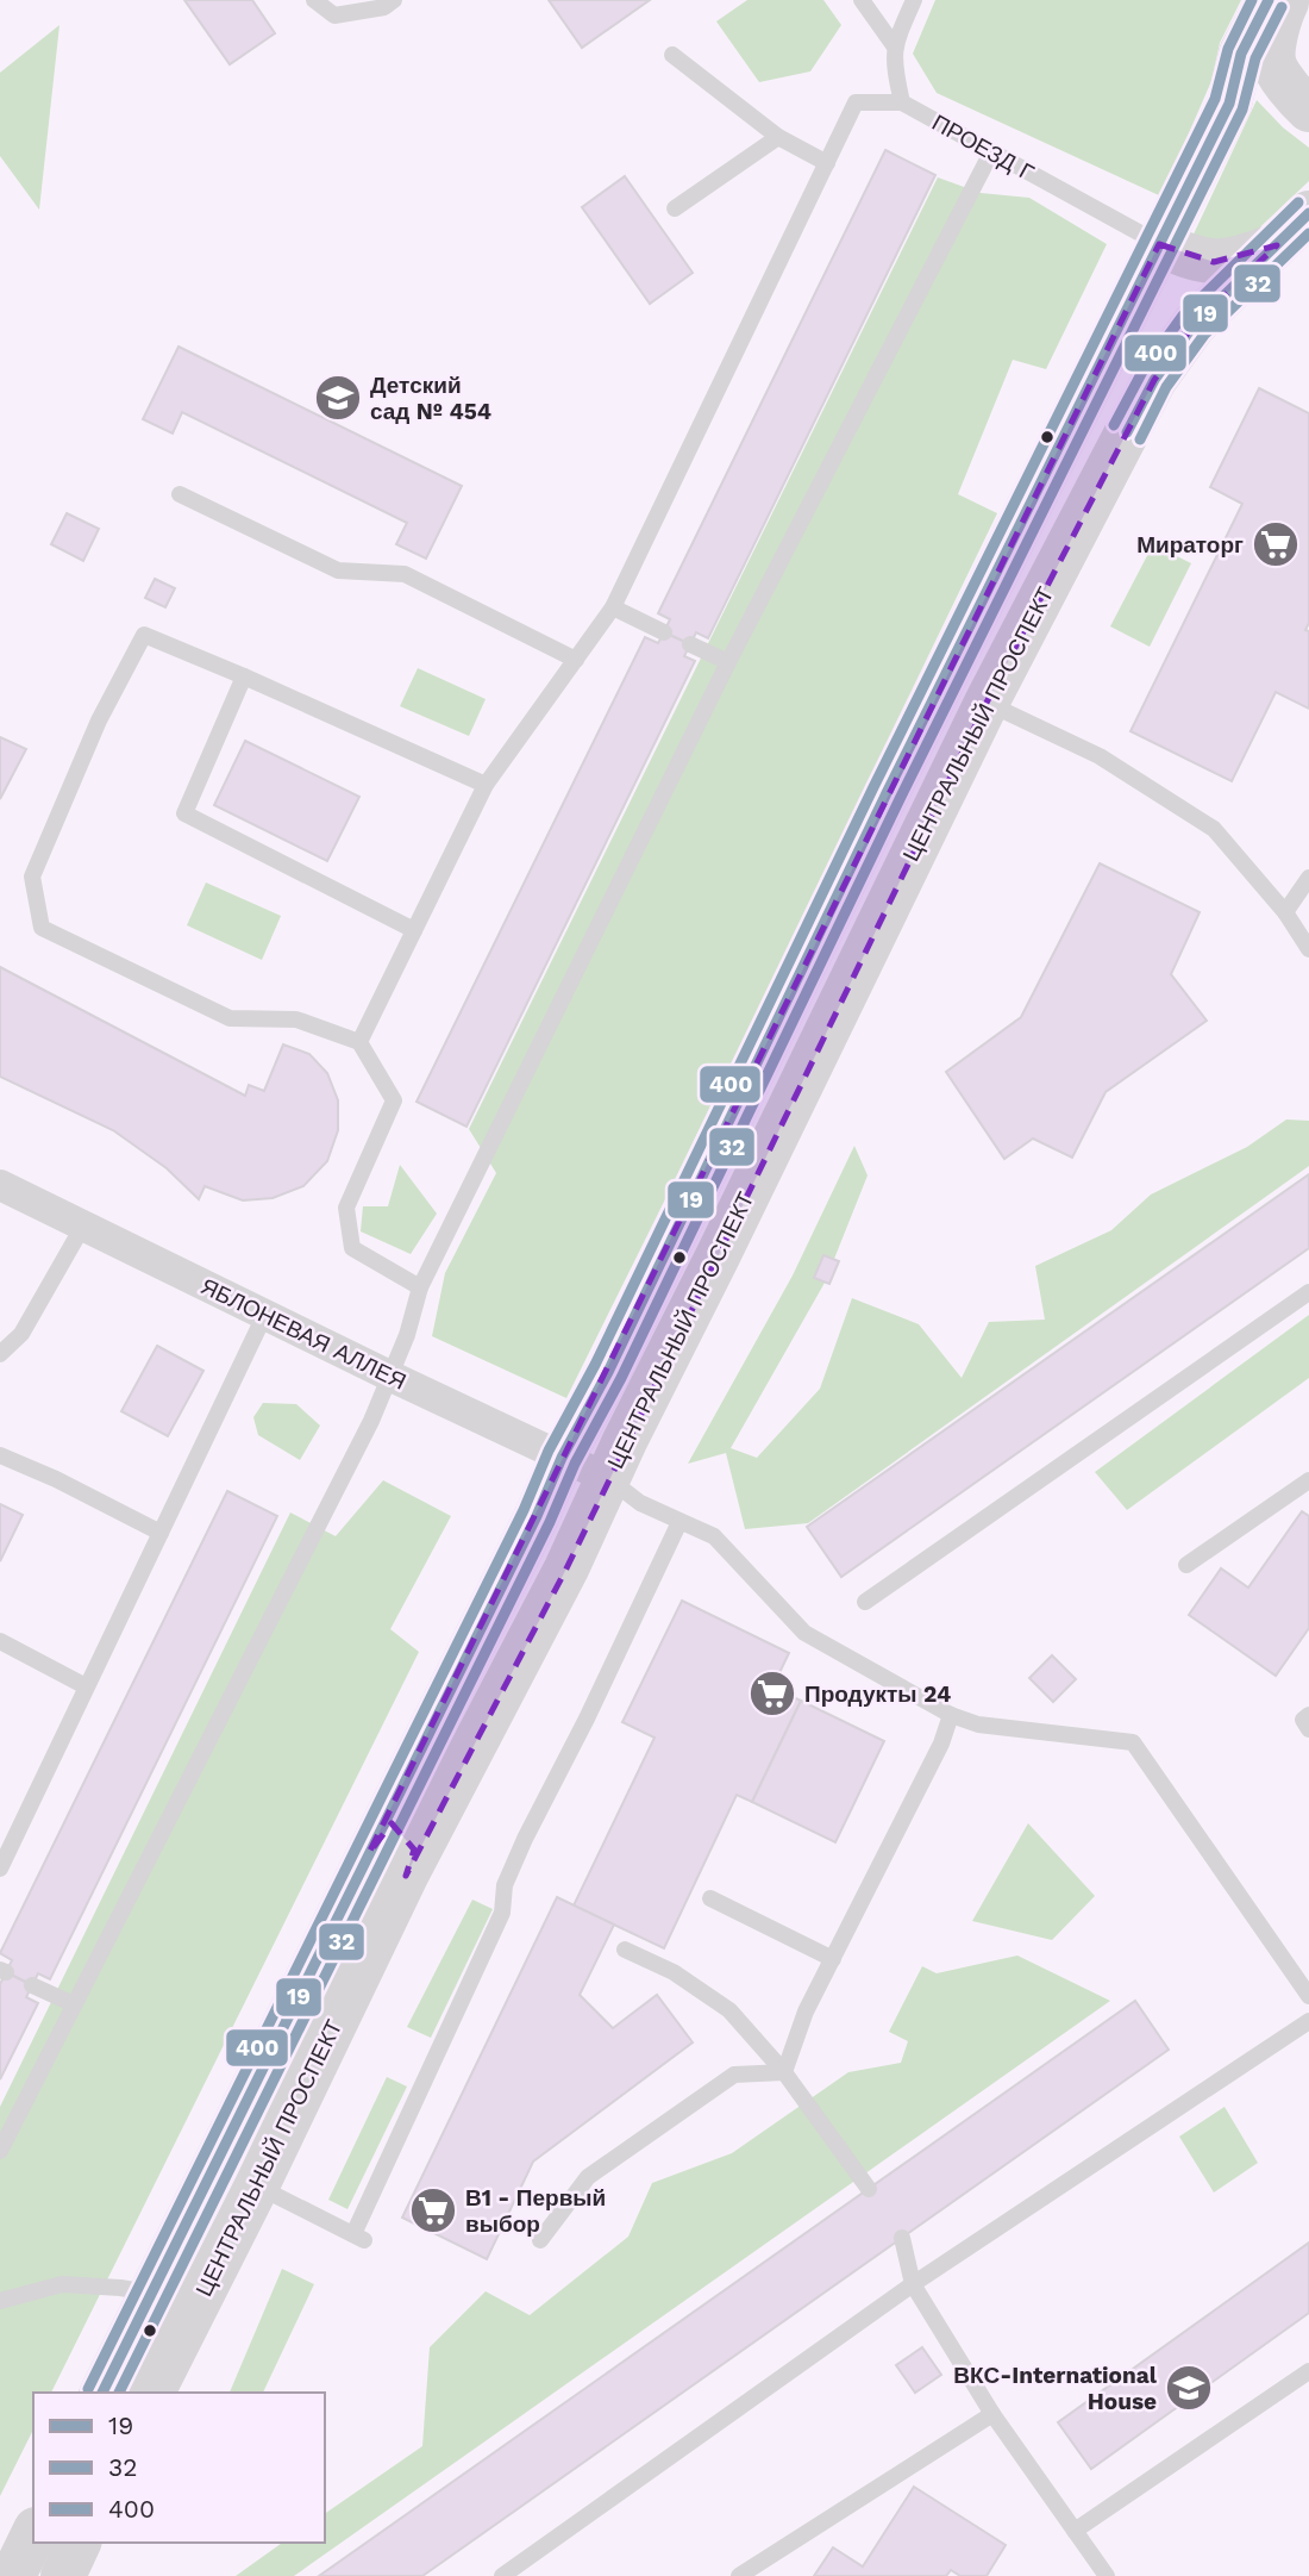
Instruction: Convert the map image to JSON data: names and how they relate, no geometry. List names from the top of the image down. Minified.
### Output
{"streets":{"main road":["ЦЕНТРАЛЬНЫЙ ПРОСПЕКТ"],"street":["ЯБЛОНЕВАЯ АЛЛЕЯ"],"lane":["ПРОЕЗД Г"]},"crossings":[["ПРОЕЗД Г","ЦЕНТРАЛЬНЫЙ ПРОСПЕКТ"],["ЦЕНТРАЛЬНЫЙ ПРОСПЕКТ","ЯБЛОНЕВАЯ АЛЛЕЯ"]],"places":{"school or university":["Детский сад № 454","ВКС-International House"],"supermarket":["Мираторг","Продукты 24","В1 - Первый выбор"]},"lines":["transit line 19","transit line 400","transit line 32"],"legend":["19","32","400"]}
